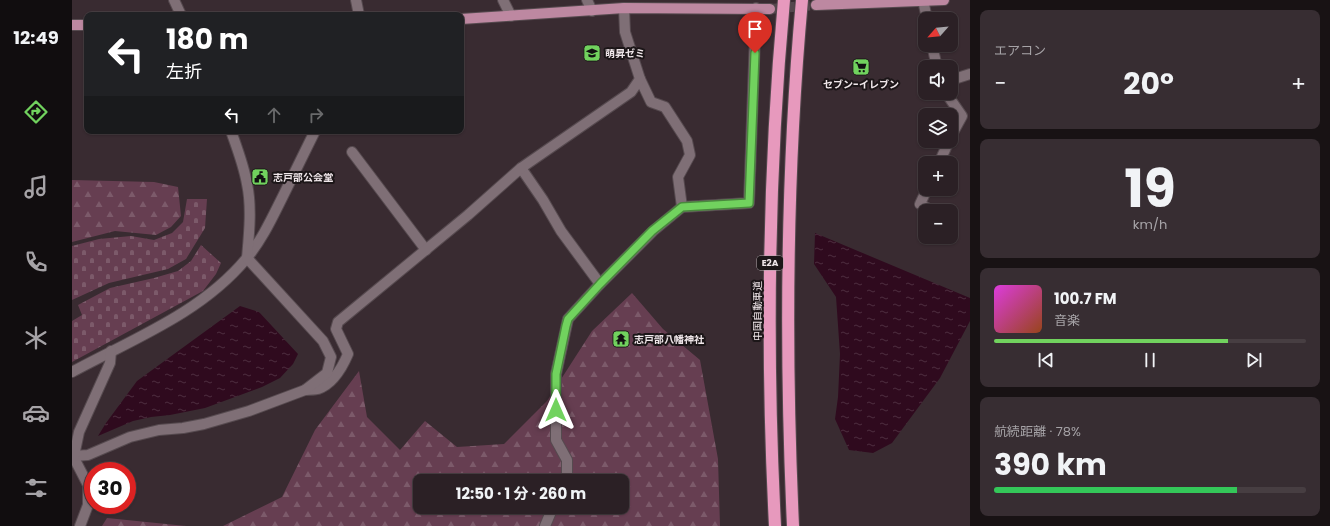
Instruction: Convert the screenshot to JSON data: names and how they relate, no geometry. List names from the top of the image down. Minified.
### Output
{"streets":{"highway":["E2A","中国自動車道"]},"places":{"school or university":["萌昇ゼミ"],"supermarket":["セブン-イレブン"],"public building":["志戸部公会堂"],"temple":["志戸部八幡神社"]},"north":"bottom left","page":{"tabs":"12:49","tile":["エアコン",["19","km/h"],["航続距離 · 78%","390 km"]],"map_buttons":["+","−"],"turn":["180 m","左折"],"heat":["−","20°","+"],"song":["100.7 FM","音楽"],"limit":"30","trip":"12:50 · 1 分 · 260 m"}}
